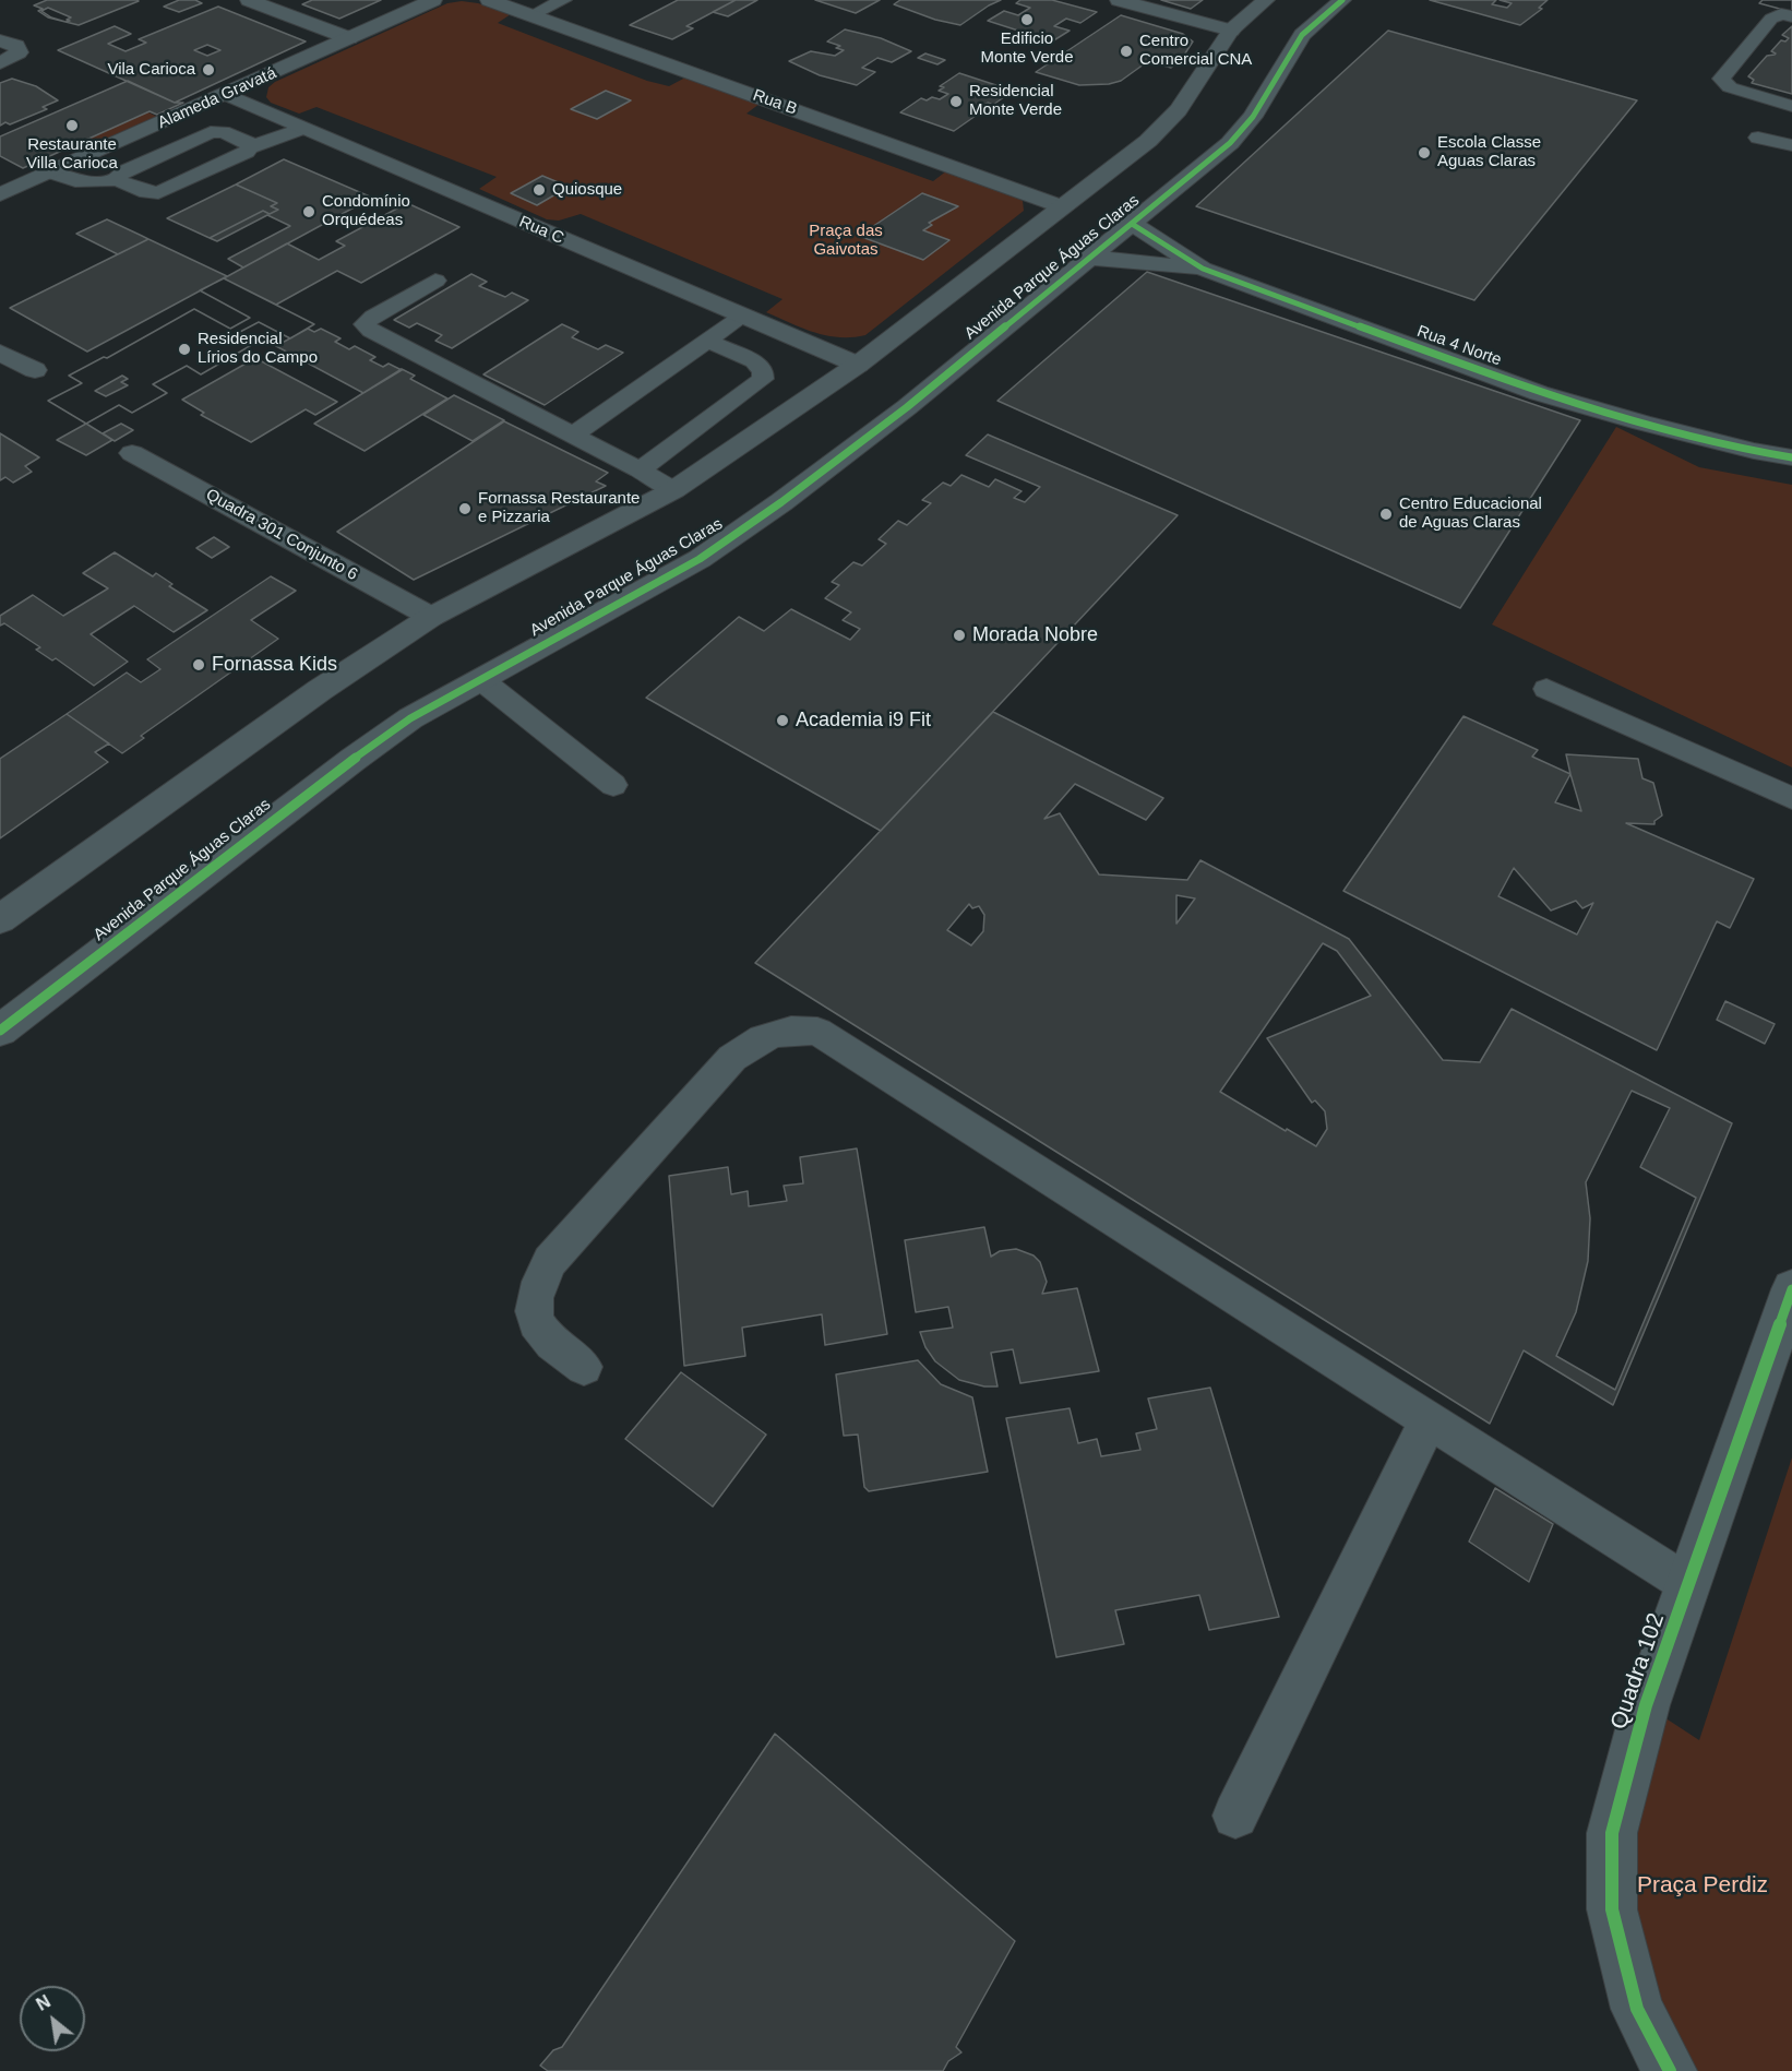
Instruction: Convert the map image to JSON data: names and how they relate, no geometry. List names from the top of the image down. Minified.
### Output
{"streets":{"street":["Alameda Gravatá","Rua B","Rua C","Avenida Parque Águas Claras","Rua 4 Norte","Quadra 301 Conjunto 6","Quadra 102"]},"crossings":[["Alameda Gravatá","Rua C"],["Avenida Parque Águas Claras","Rua 4 Norte"]],"parks":["Praça das Gaivotas","Praça Perdiz"],"places":["Edificio Monte Verde","Centro Comercial CNA","Vila Carioca","Residencial Monte Verde","Restaurante Villa Carioca","Escola Classe Aguas Claras","Quiosque","Condomínio Orquédeas","Residencial Lírios do Campo","Fornassa Restaurante e Pizzaria","Centro Educacional de Aguas Claras","Morada Nobre","Fornassa Kids","Academia i9 Fit"],"north":"top left"}
